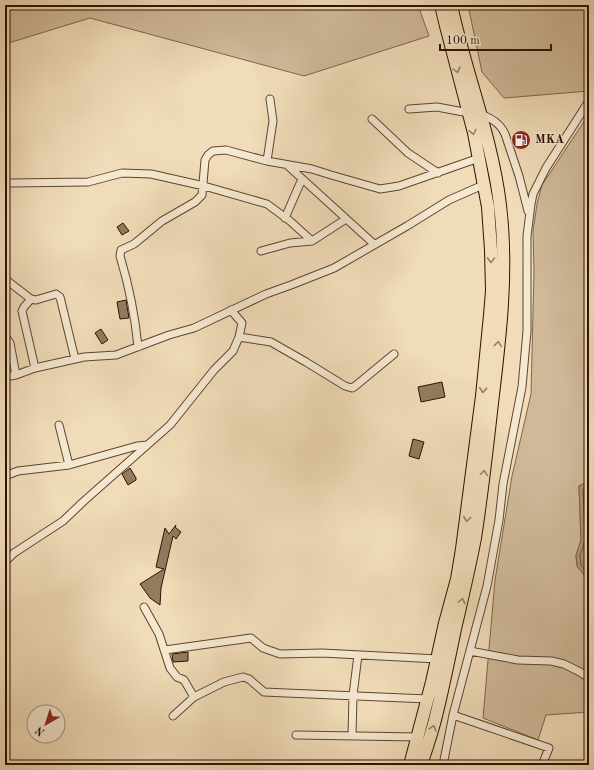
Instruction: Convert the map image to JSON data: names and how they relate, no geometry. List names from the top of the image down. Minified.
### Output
{"places":{"fuel station":["MKA"]},"scale_bar":"100 m","north":"bottom left"}
